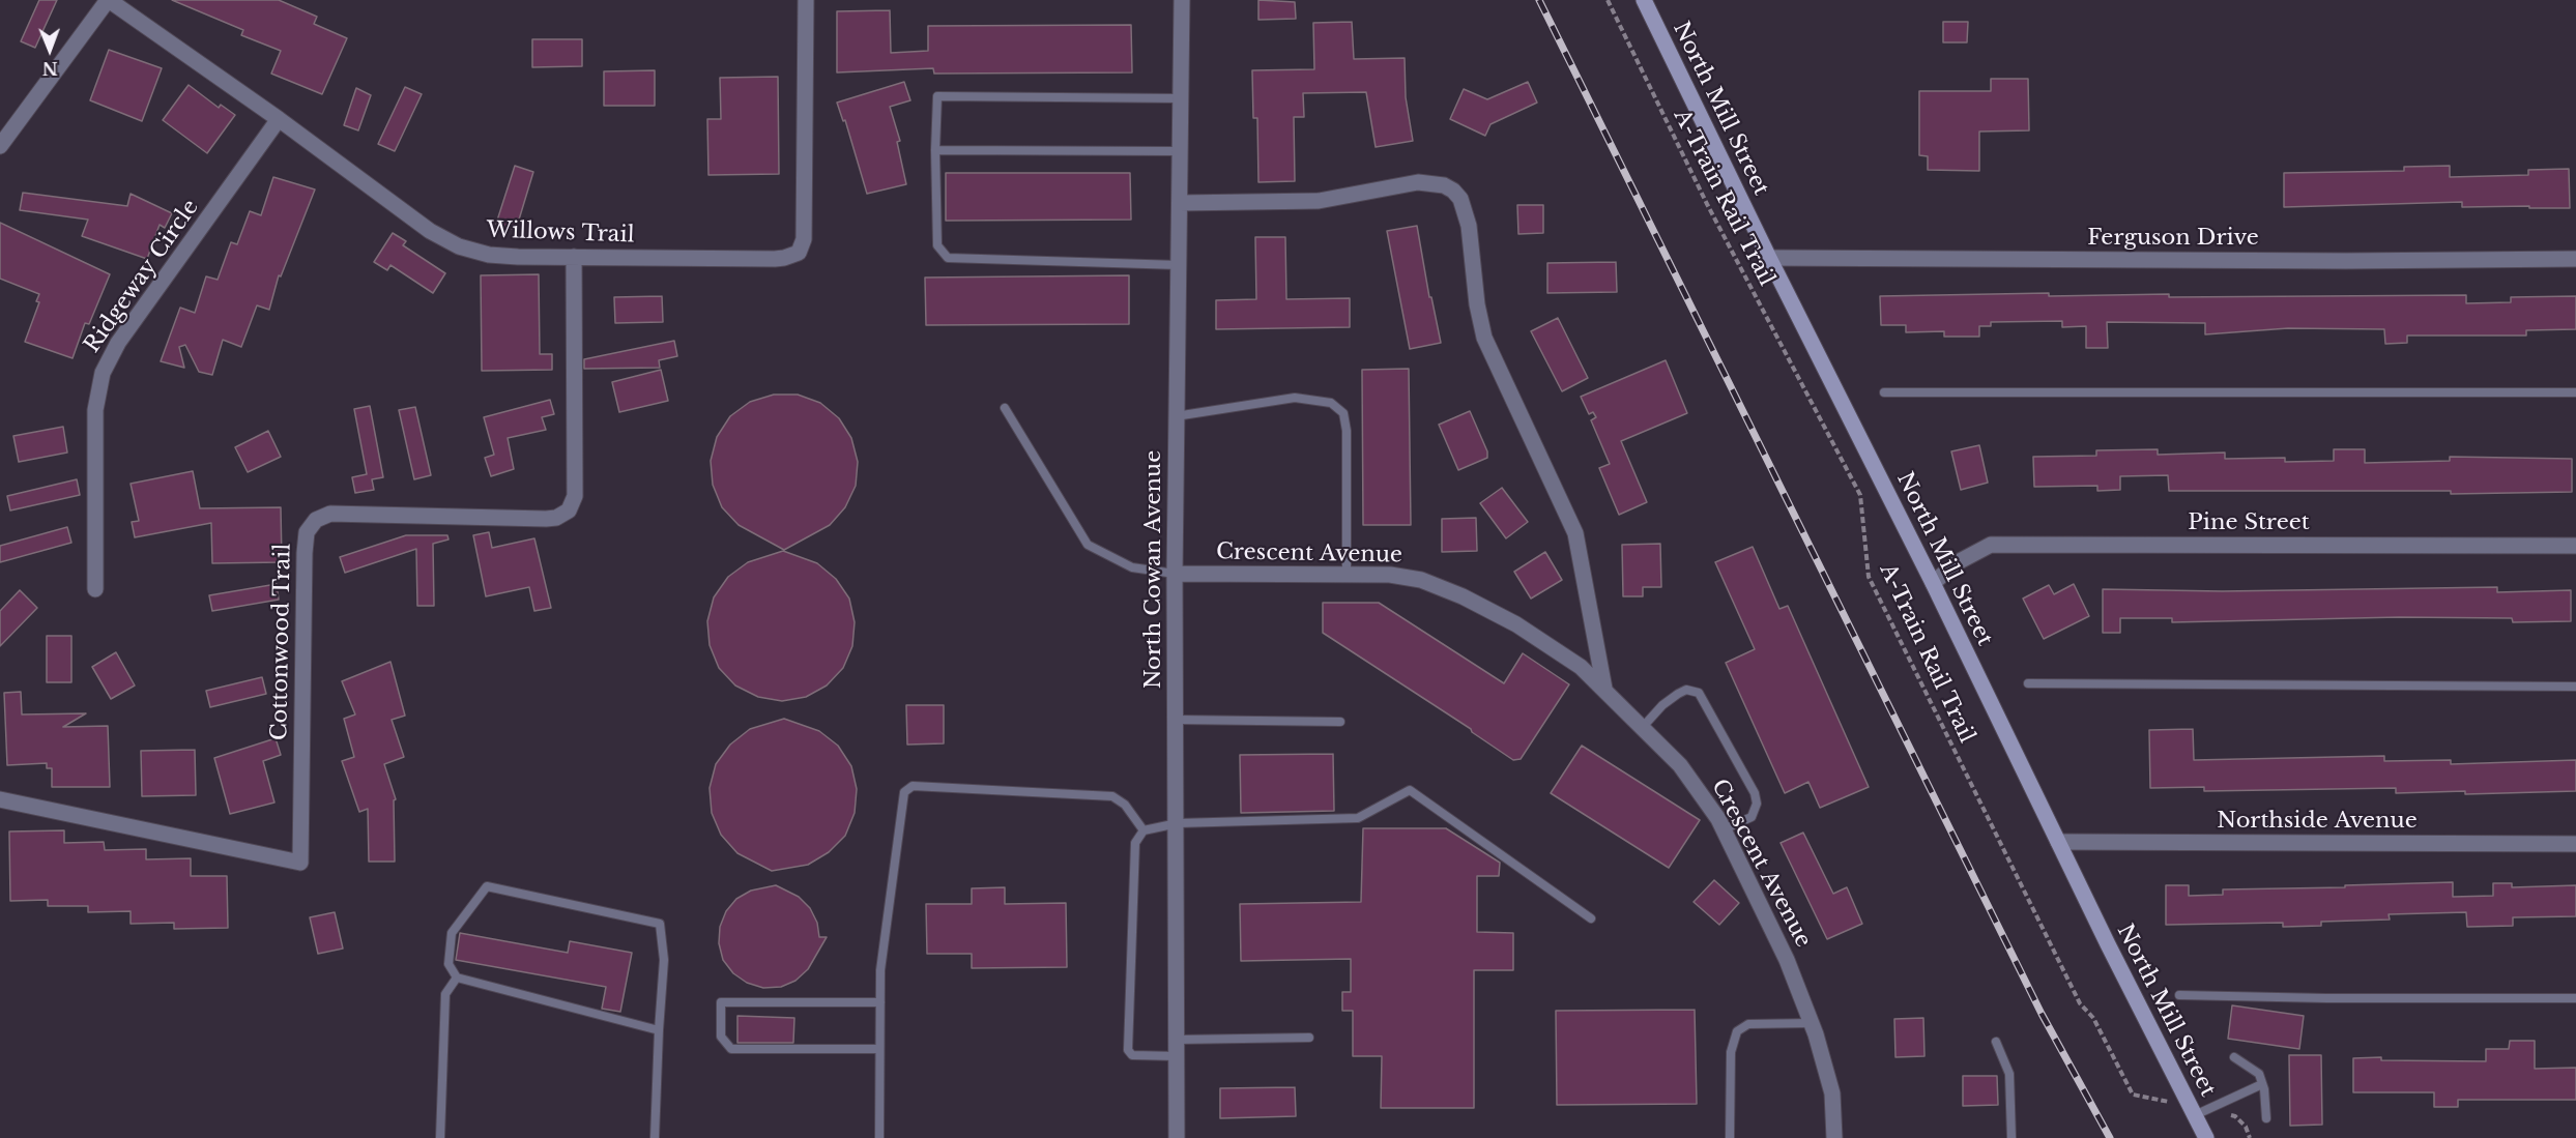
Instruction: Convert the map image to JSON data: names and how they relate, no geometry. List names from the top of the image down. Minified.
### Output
{"streets":{"main road":["North Mill Street"],"street":["Willows Trail","Ferguson Drive","Ridgeway Circle","Pine Street","Crescent Avenue","North Cowan Avenue","Cottonwood Trail","Northside Avenue"],"path":["A-Train Rail Trail"]},"crossings":[["North Mill Street","A-Train Rail Trail"],["North Mill Street","Ferguson Drive"],["North Mill Street","Pine Street"],["North Mill Street","Northside Avenue"],["Willows Trail","Ridgeway Circle"],["Willows Trail","Cottonwood Trail"],["Crescent Avenue","North Cowan Avenue"]],"north":"bottom"}
